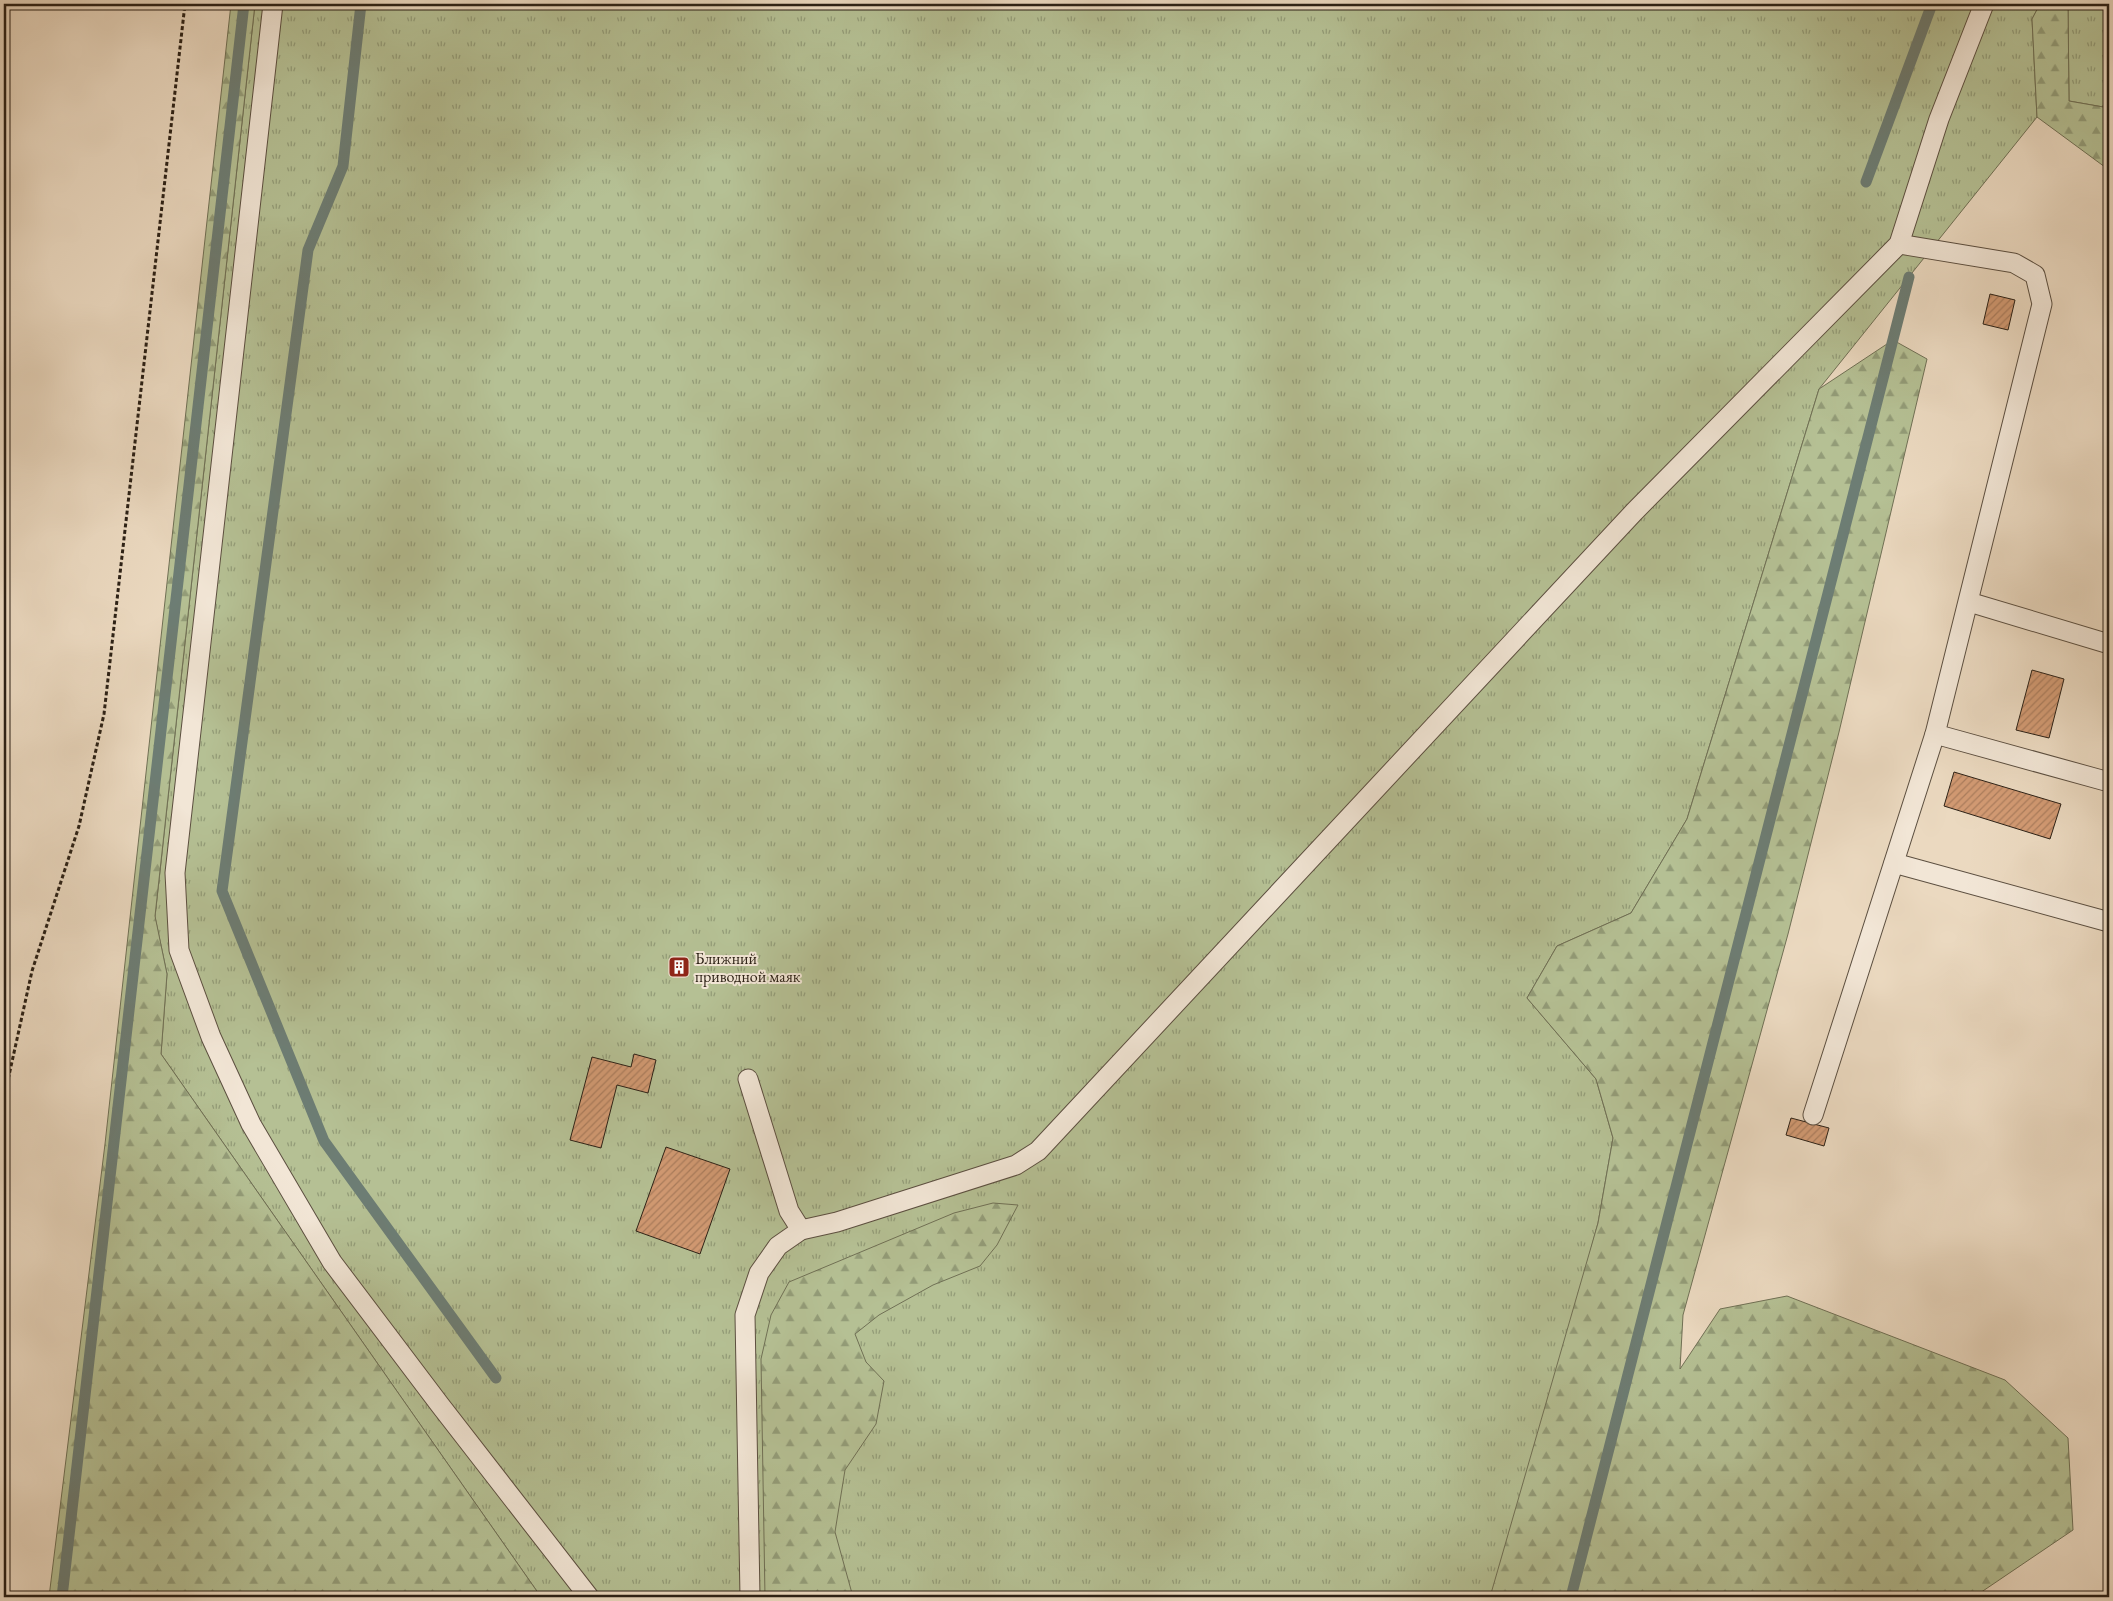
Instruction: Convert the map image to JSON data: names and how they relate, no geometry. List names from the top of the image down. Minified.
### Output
{"places":{"building":["Ближний приводной маяк"]}}
